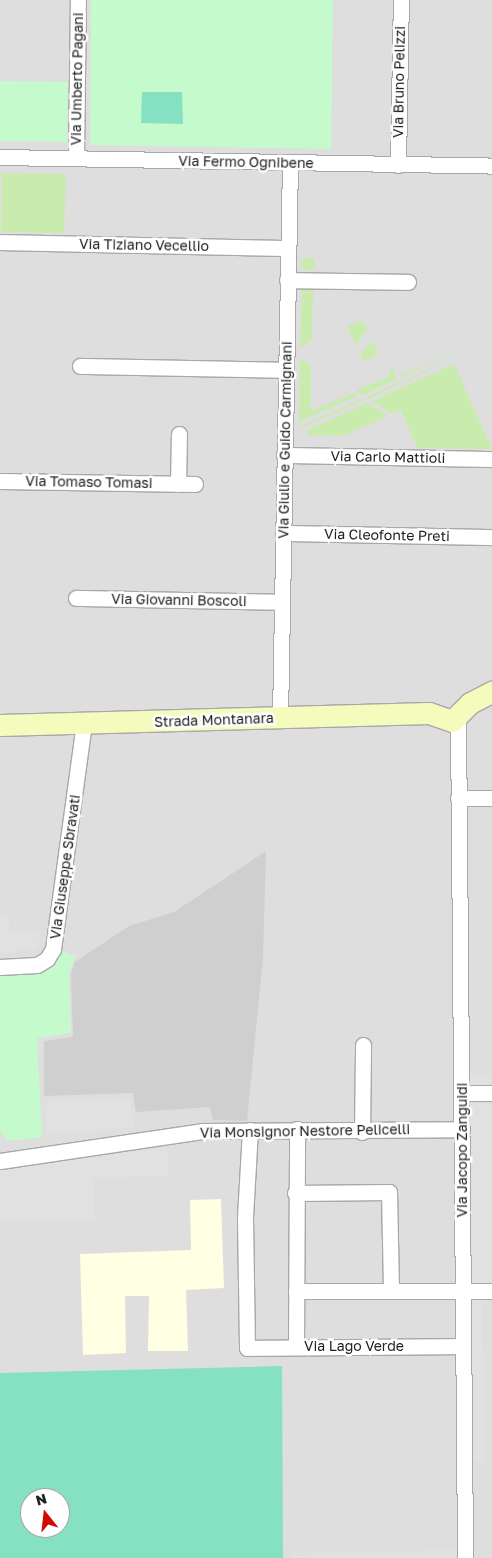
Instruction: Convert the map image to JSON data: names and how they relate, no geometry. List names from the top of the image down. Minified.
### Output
{"streets":{"street":["Via Umberto Pagani","Via Bruno Pelizzi","Via Fermo Ognibene","Via Tiziano Vecellio","Via Giulio e Guido Carmignani","Via Carlo Mattioli","Via Tomaso Tomasi","Via Cleofonte Preti","Via Giovanni Boscoli","Strada Montanara","Via Giuseppe Sbravati","Via Monsignor Nestore Pelicelli","Via Jacopo Zanguidi","Via Lago Verde"]},"crossings":[["Via Umberto Pagani","Via Fermo Ognibene"],["Via Bruno Pelizzi","Via Fermo Ognibene"],["Via Fermo Ognibene","Via Giulio e Guido Carmignani"],["Via Tiziano Vecellio","Via Giulio e Guido Carmignani"],["Via Giulio e Guido Carmignani","Via Carlo Mattioli"],["Via Giulio e Guido Carmignani","Via Cleofonte Preti"],["Via Giulio e Guido Carmignani","Via Giovanni Boscoli"],["Via Giulio e Guido Carmignani","Strada Montanara"],["Strada Montanara","Via Giuseppe Sbravati"],["Strada Montanara","Via Jacopo Zanguidi"],["Via Monsignor Nestore Pelicelli","Via Jacopo Zanguidi"],["Via Monsignor Nestore Pelicelli","Via Lago Verde"],["Via Jacopo Zanguidi","Via Lago Verde"]],"north":"top"}
